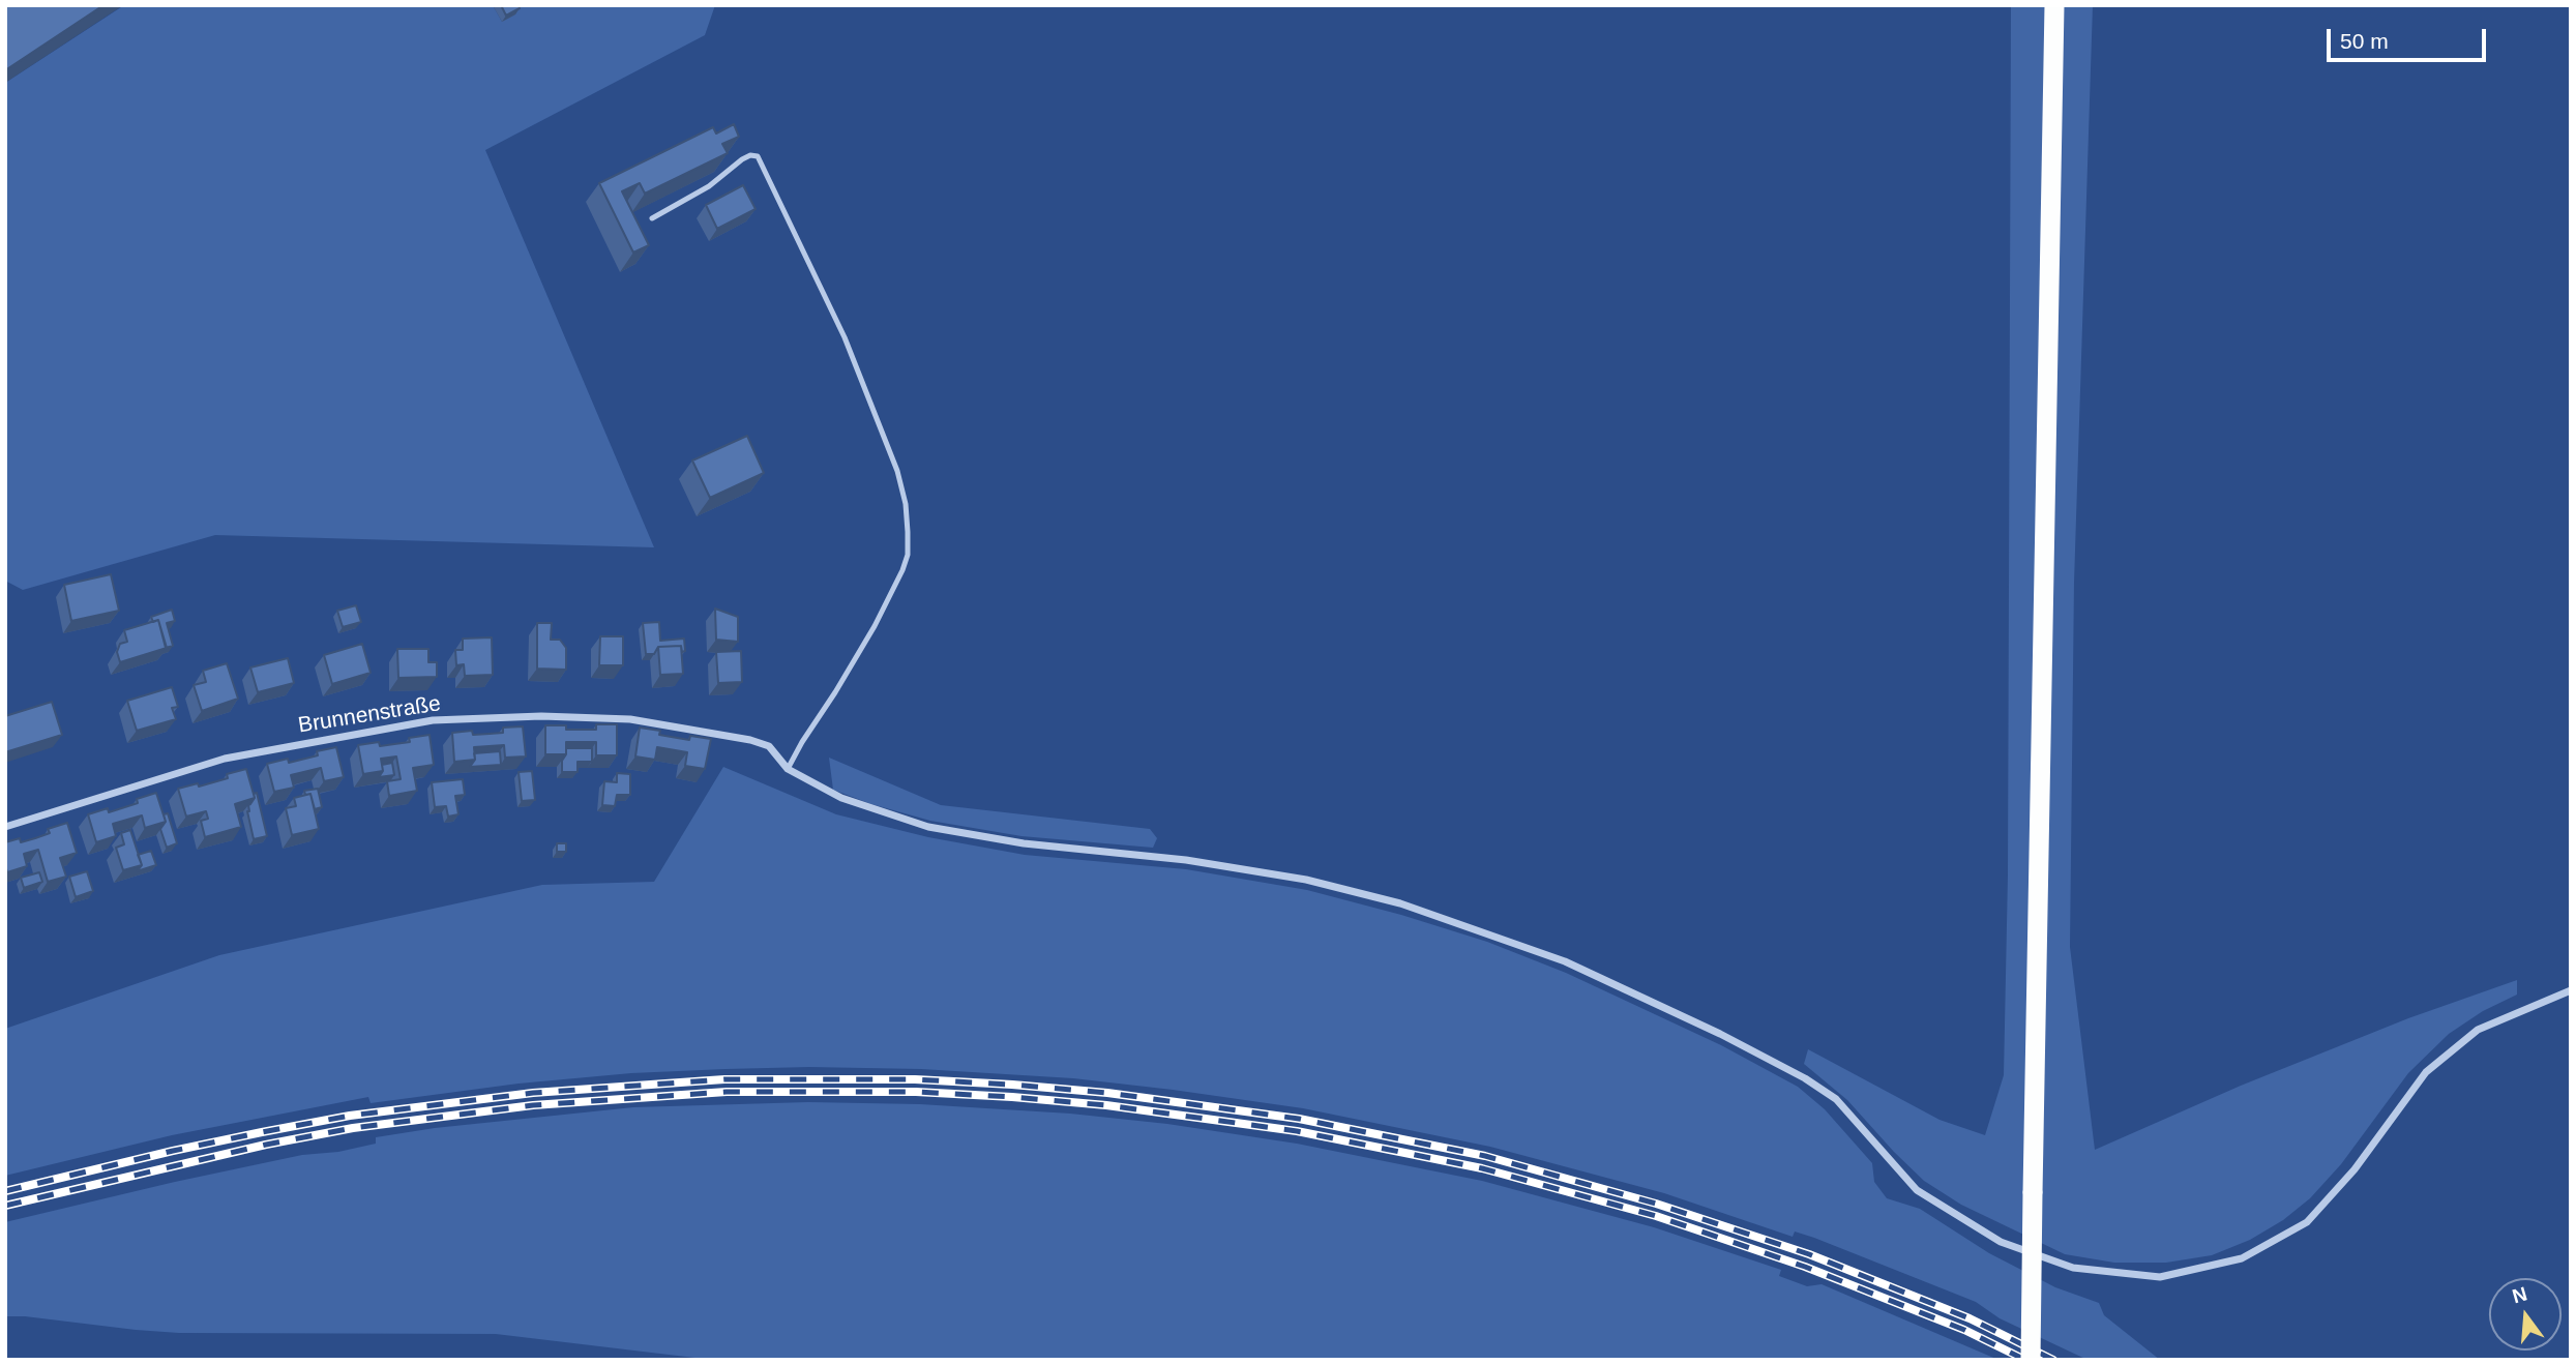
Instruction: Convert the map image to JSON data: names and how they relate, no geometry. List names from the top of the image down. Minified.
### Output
{"streets":{"street":["Brunnenstraße"]},"scale_bar":"50 m","north":"top"}
